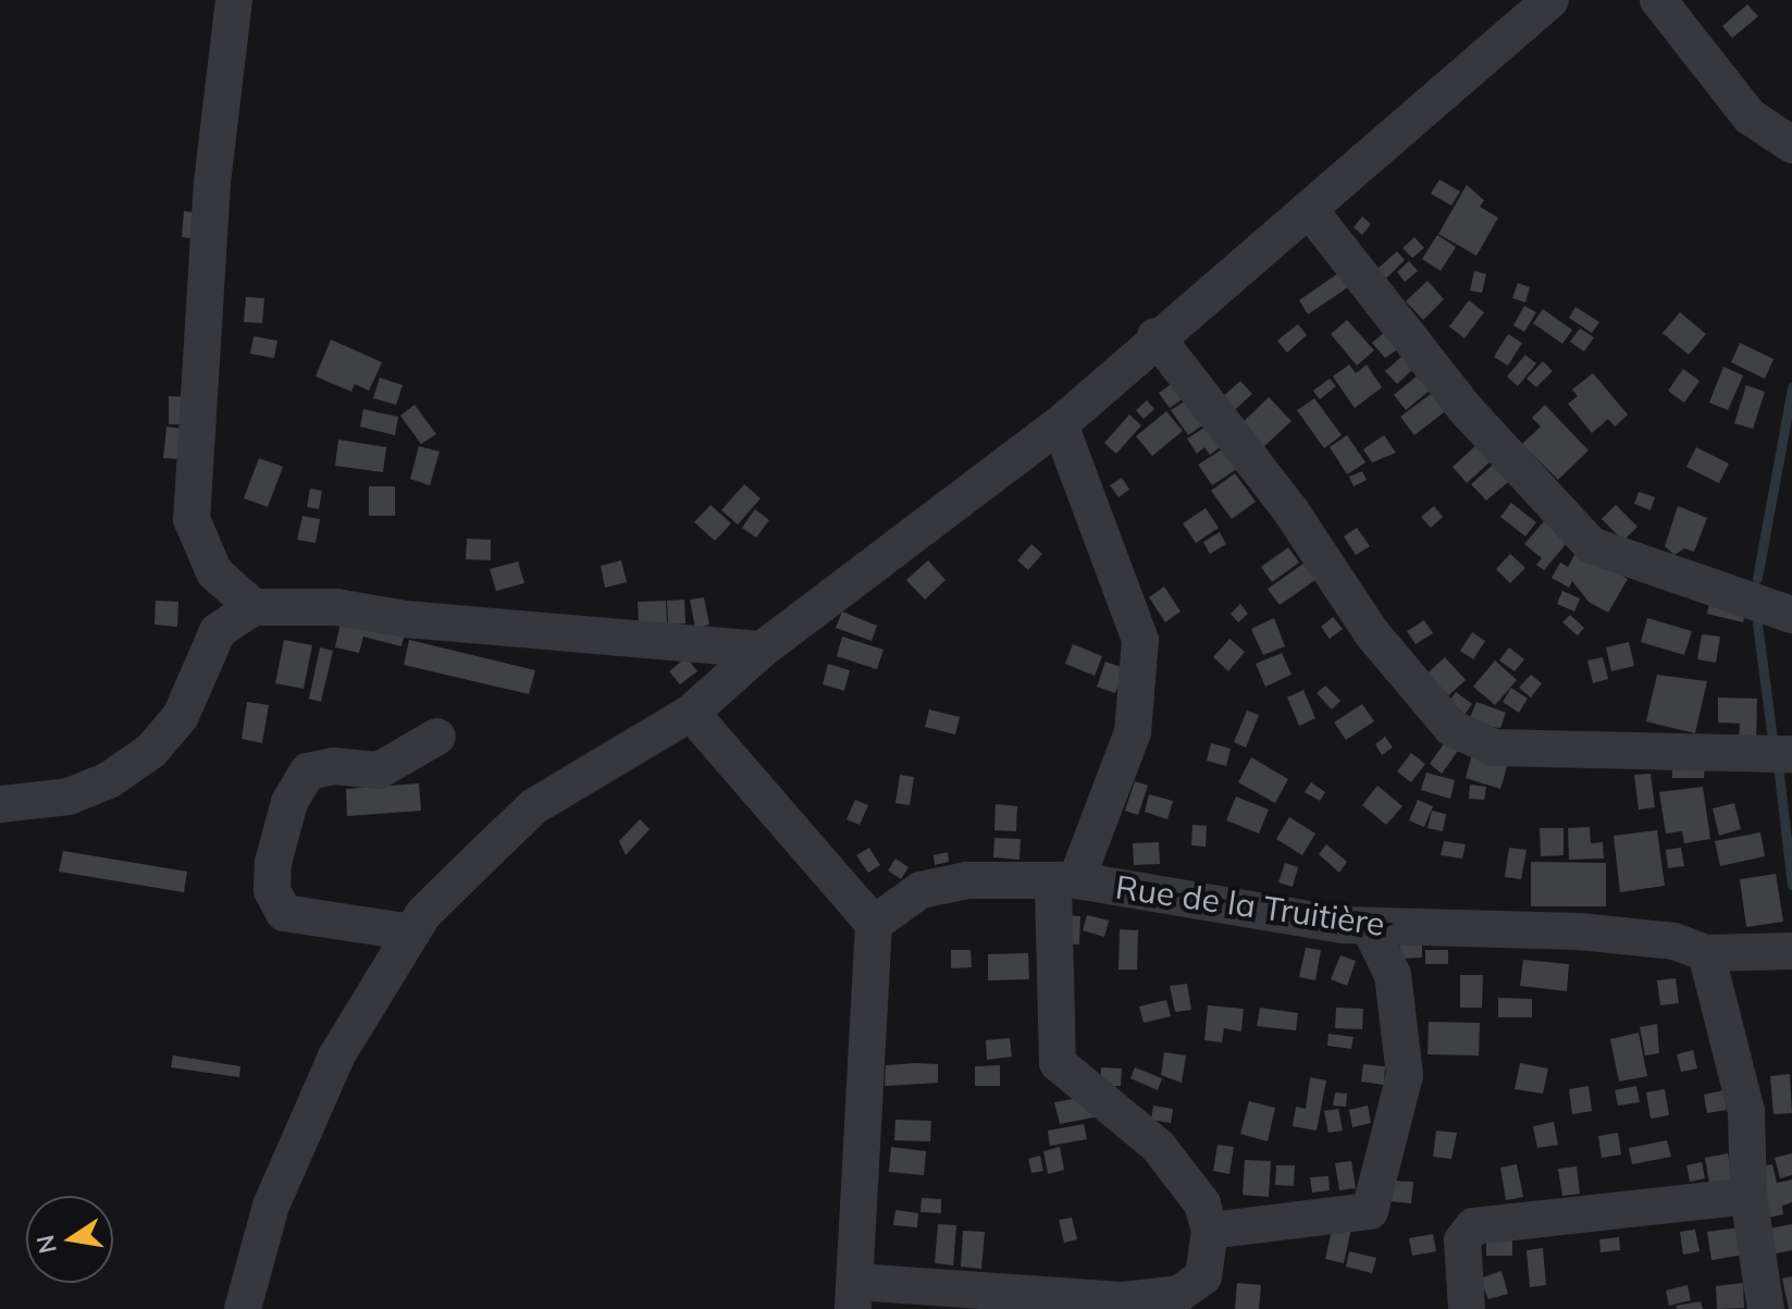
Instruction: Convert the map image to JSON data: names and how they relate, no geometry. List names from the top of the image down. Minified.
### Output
{"streets":{"street":["Rue de la Truitière"]},"north":"left"}
